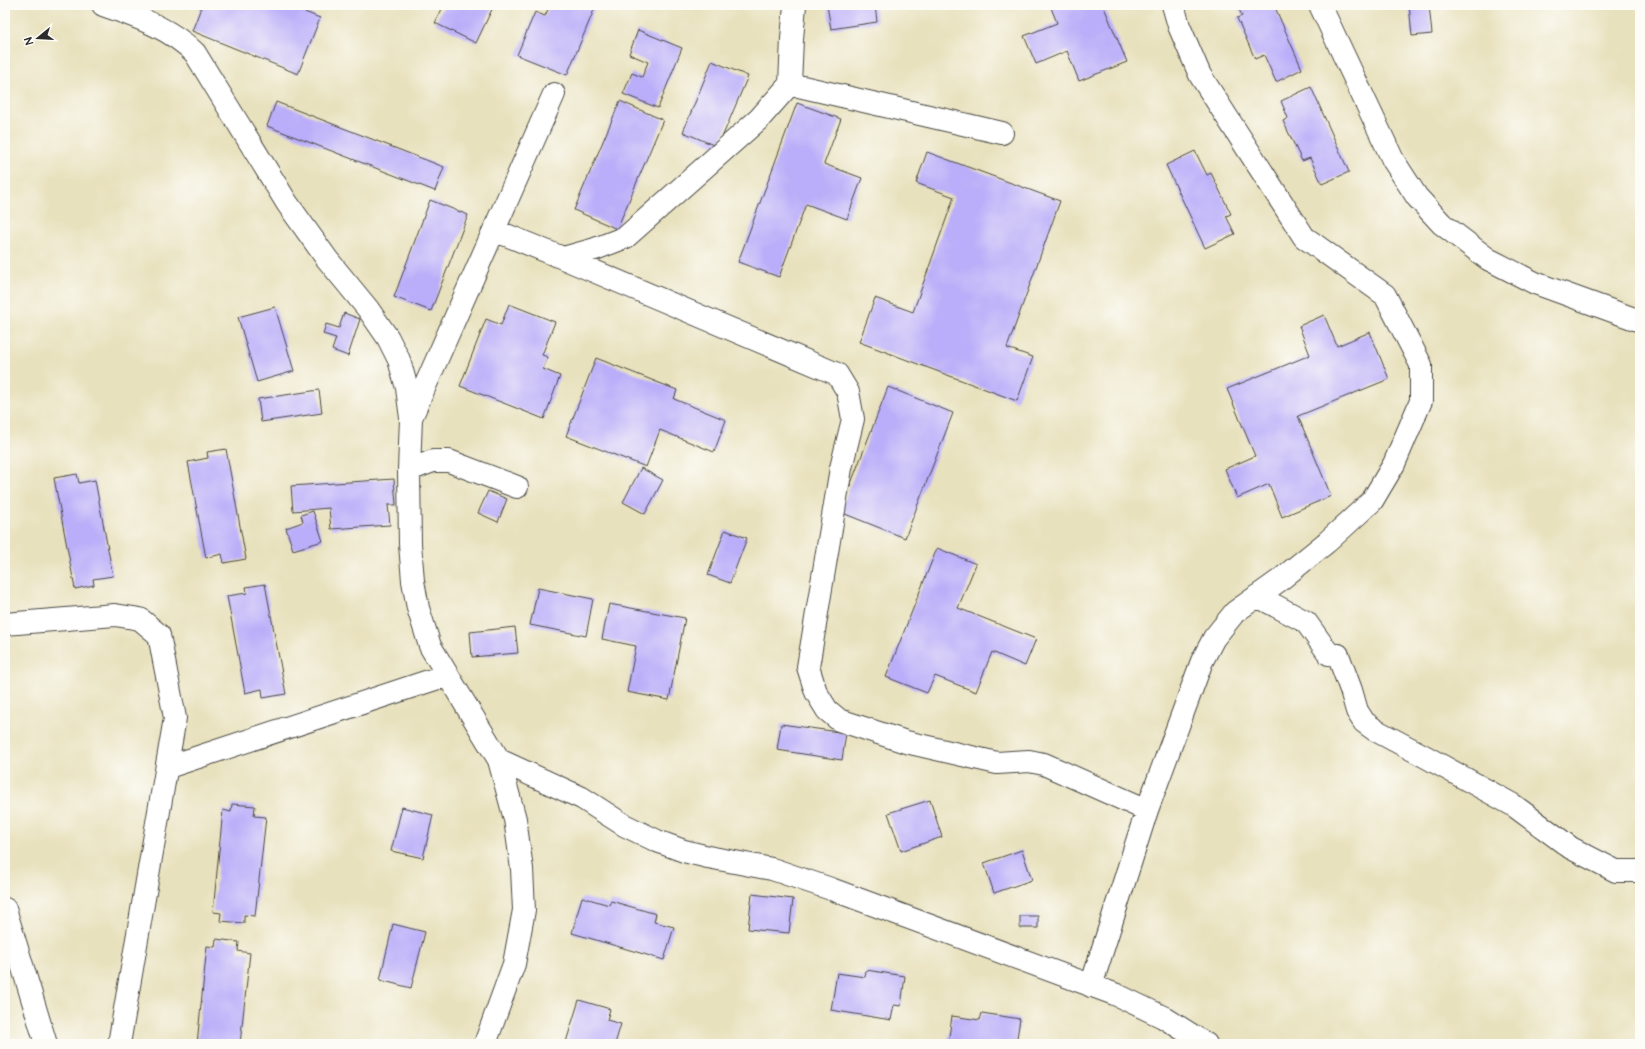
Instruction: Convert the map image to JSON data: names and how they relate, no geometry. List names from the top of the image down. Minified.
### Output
{"north":"left"}
